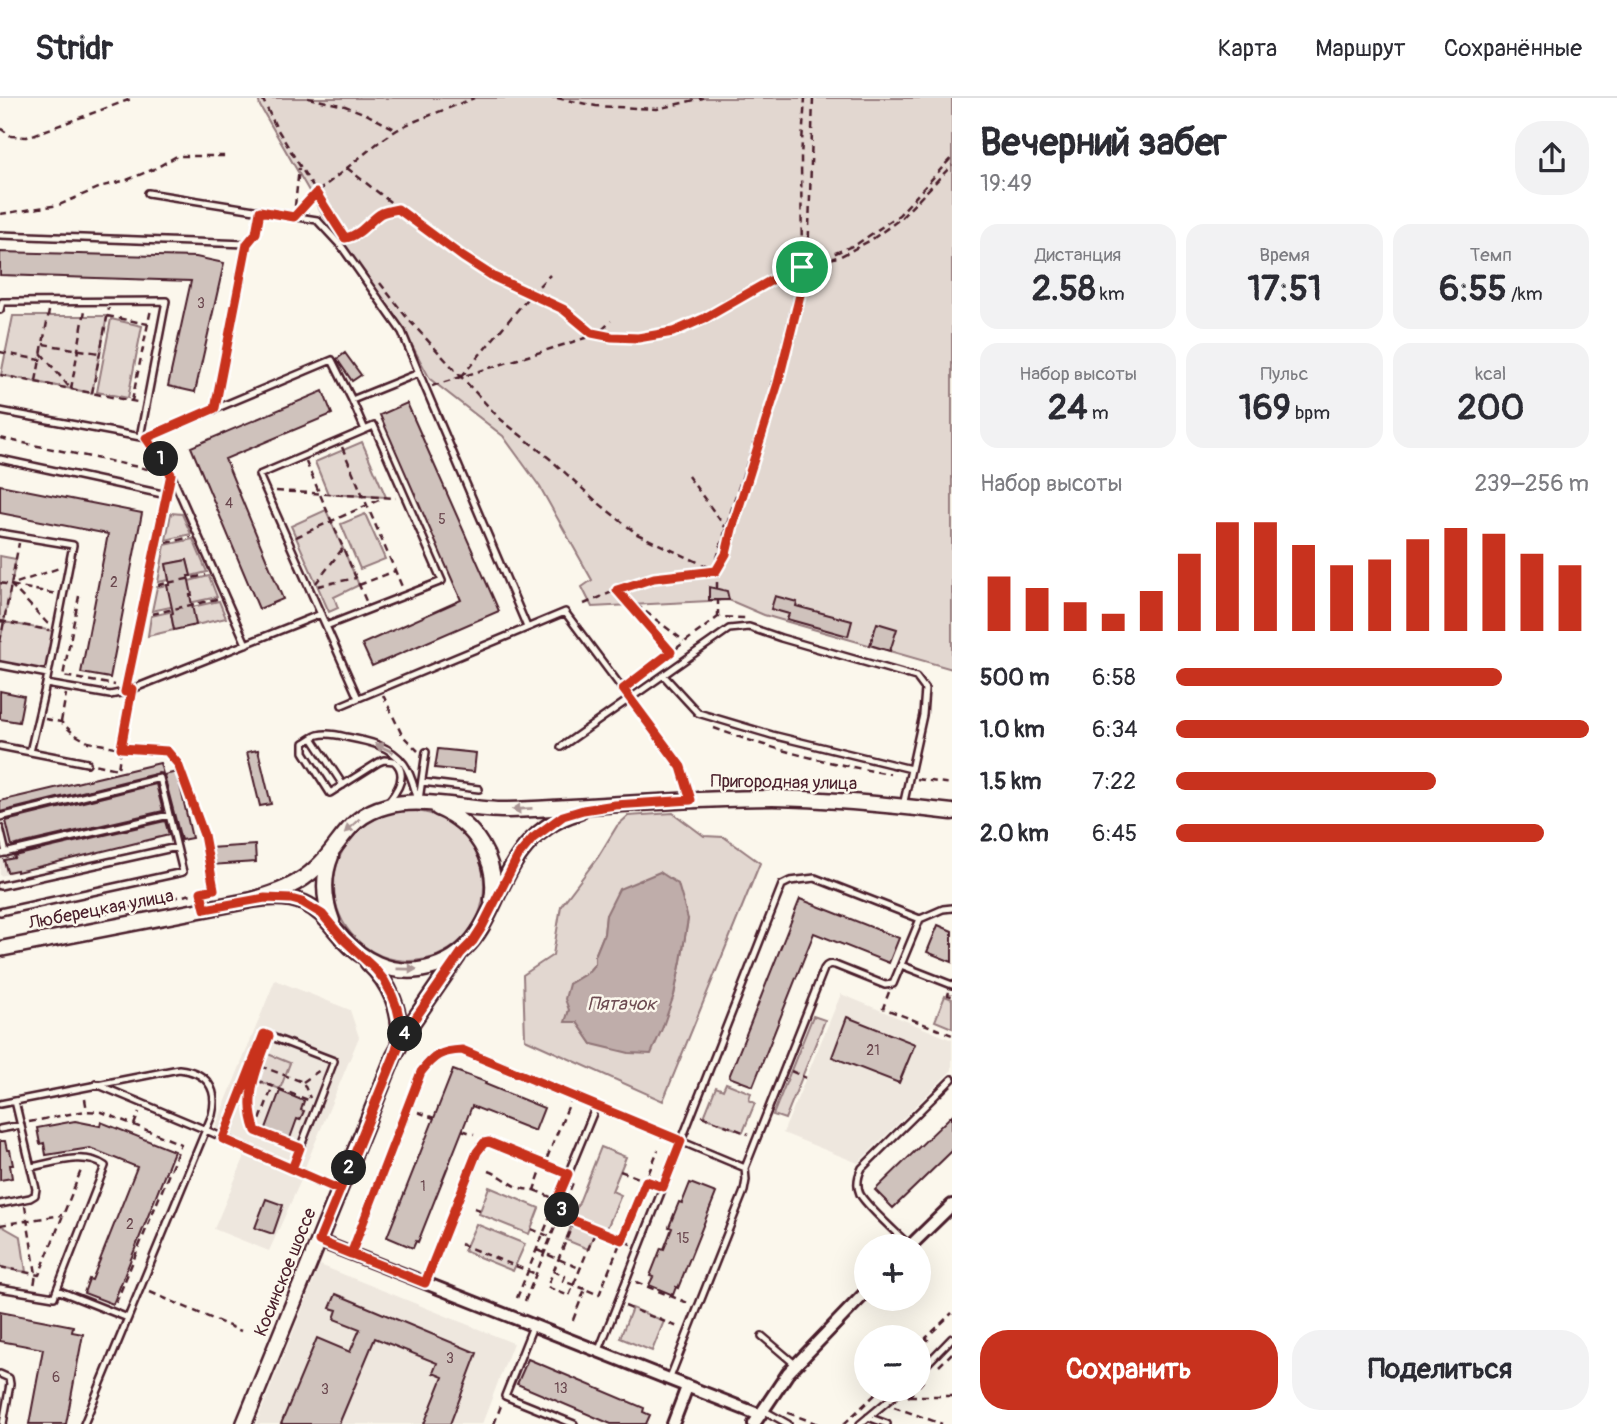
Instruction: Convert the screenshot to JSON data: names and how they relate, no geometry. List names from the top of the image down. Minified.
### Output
{"streets":{"main road":["Пригородная улица","Люберецкая улица","Косинское шоссе"]},"water":["Пятачок"],"house_numbers":["3","4","5","2","21","1","2","15","3","6","13","3"],"page":{"header":"Stridr","nav":["Карта","Маршрут","Сохранённые"],"heading":["Вечерний забег","19:49"],"stats":[["Дистанция","2.58 km"],["Время","17:51"],["Темп","6:55 /km"],["Набор высоты","24 m"],["Пульс","169 bpm"],["kcal","200"]],"pins":["1","4","2","3"],"chart":["Набор высоты","239–256 m"],"list":[{"name":"500 m","note":"6:58"},{"name":"1.0 km","note":"6:34"},{"name":"1.5 km","note":"7:22"},{"name":"2.0 km","note":"6:45"}],"map_buttons":["+","−"],"buttons":["Сохранить","Поделиться"]}}
